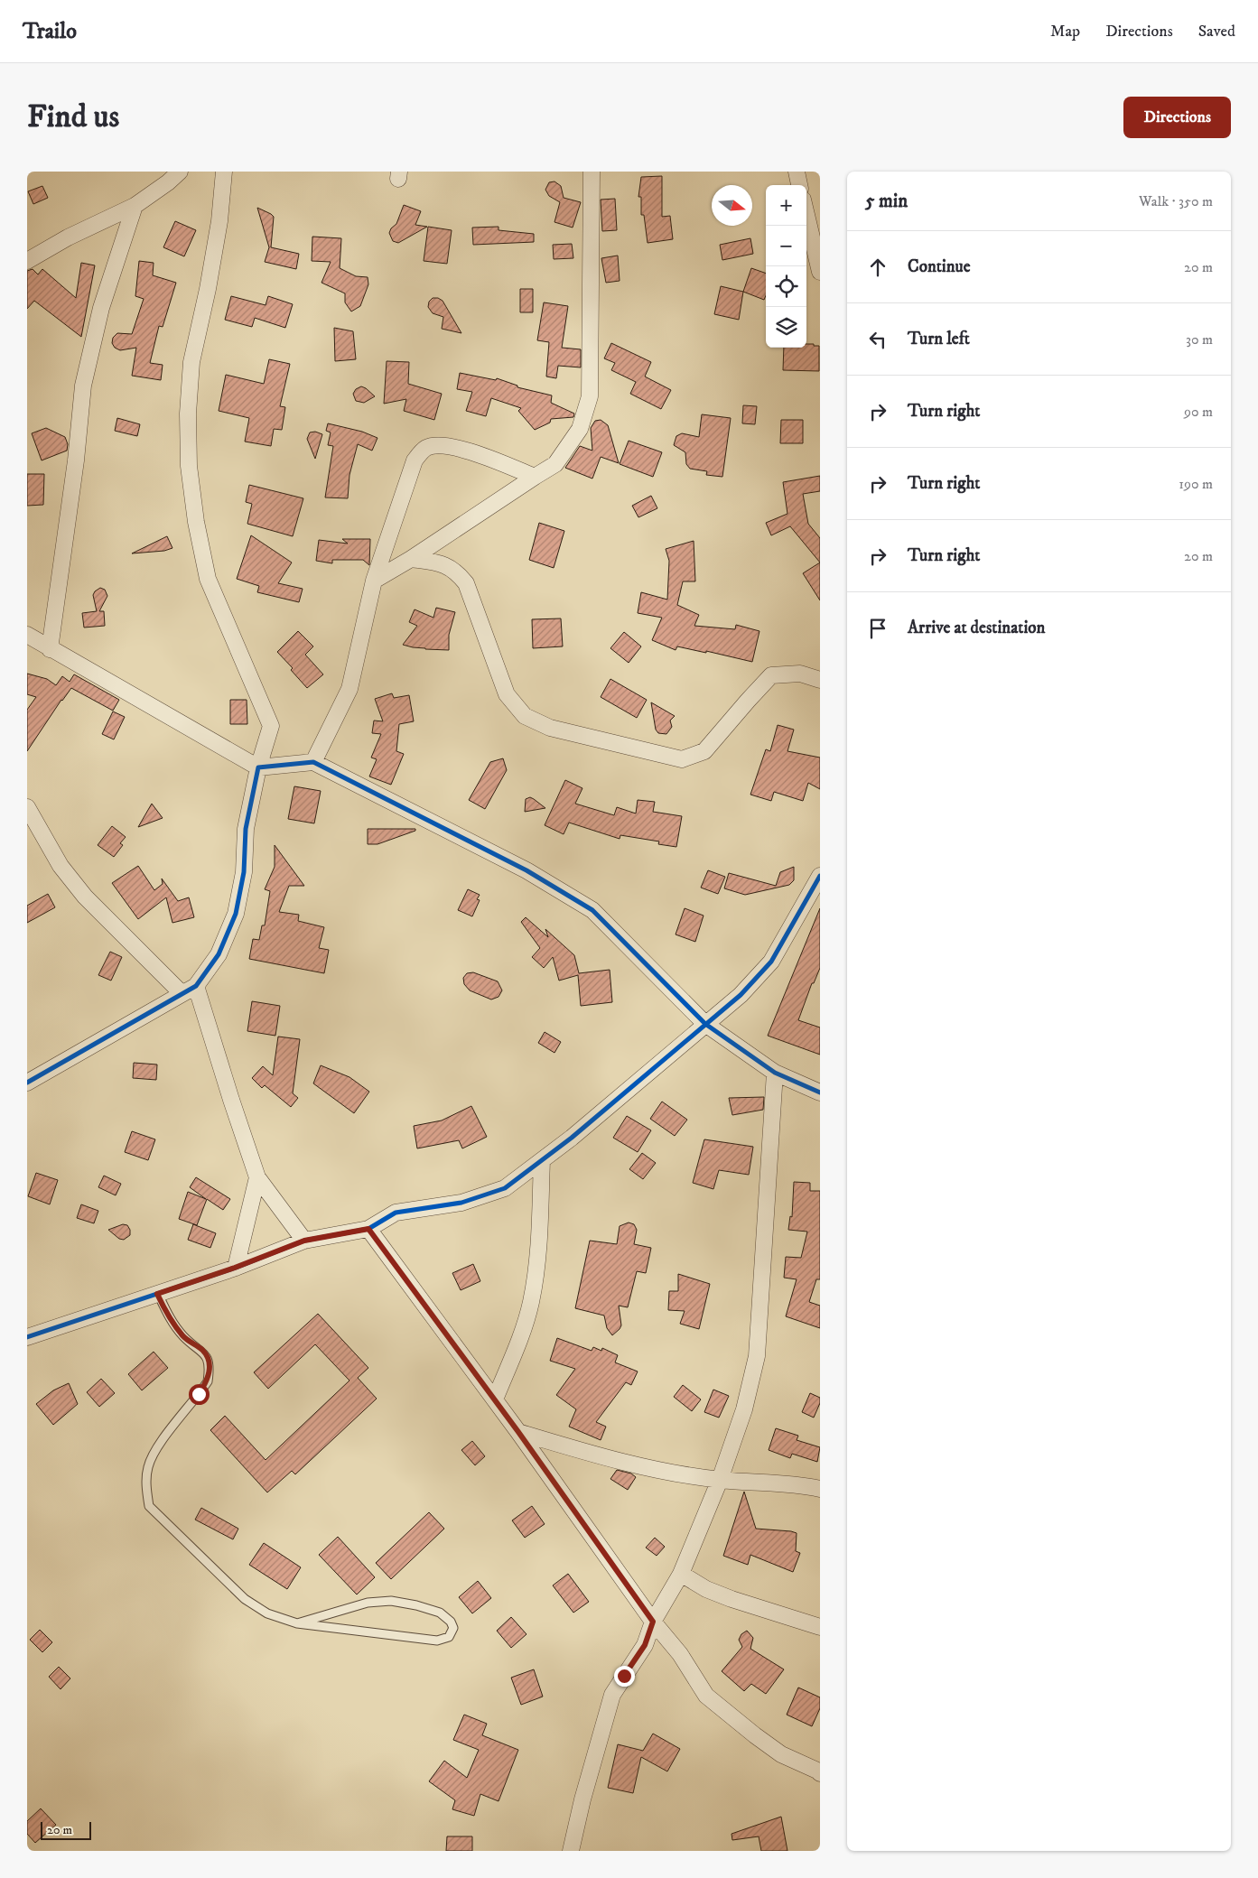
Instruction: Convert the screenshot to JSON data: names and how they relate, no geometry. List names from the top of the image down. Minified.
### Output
{"scale_bar":"20 m","north":"right","page":{"header":"Trailo","nav":["Map","Directions","Saved"],"buttons":"Directions","title":"Find us","heading":["5 min","Walk · 350 m"],"map_buttons":["+","−"],"list":[["Continue","20 m"],["Turn left","30 m"],["Turn right","90 m"],["Turn right","190 m"],["Turn right","20 m"],"Arrive at destination"],"scale":"20 m"}}
